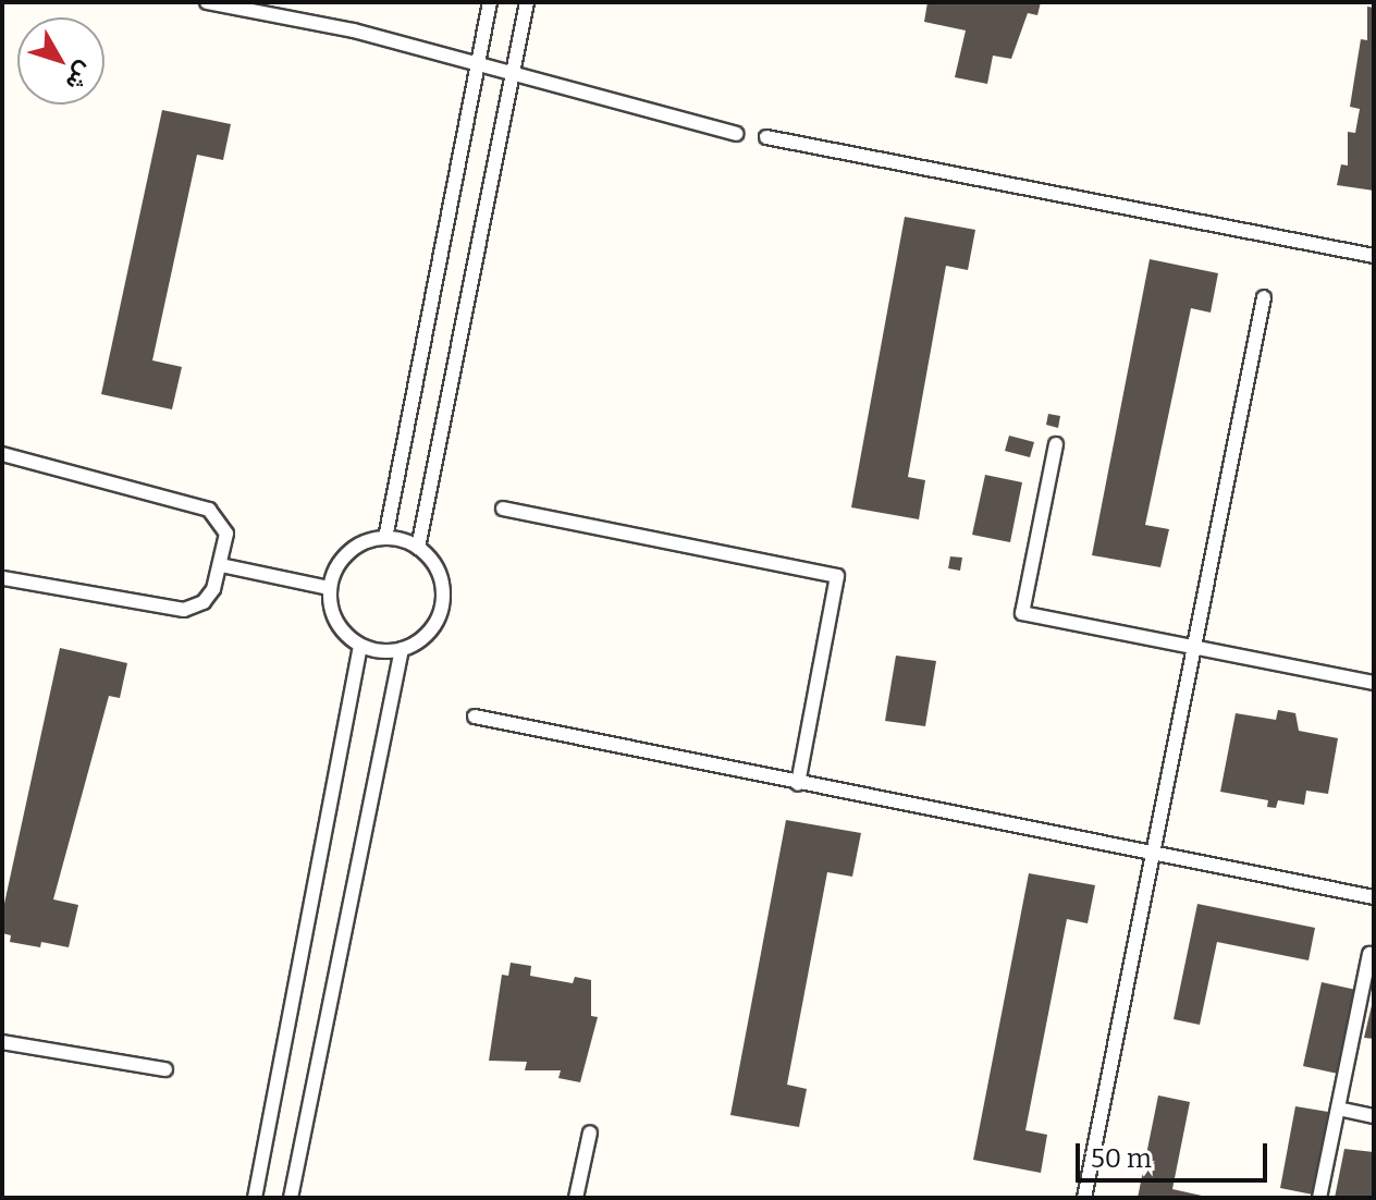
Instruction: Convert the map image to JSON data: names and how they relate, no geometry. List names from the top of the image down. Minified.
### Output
{"scale_bar":"50 m","north":"bottom right"}
